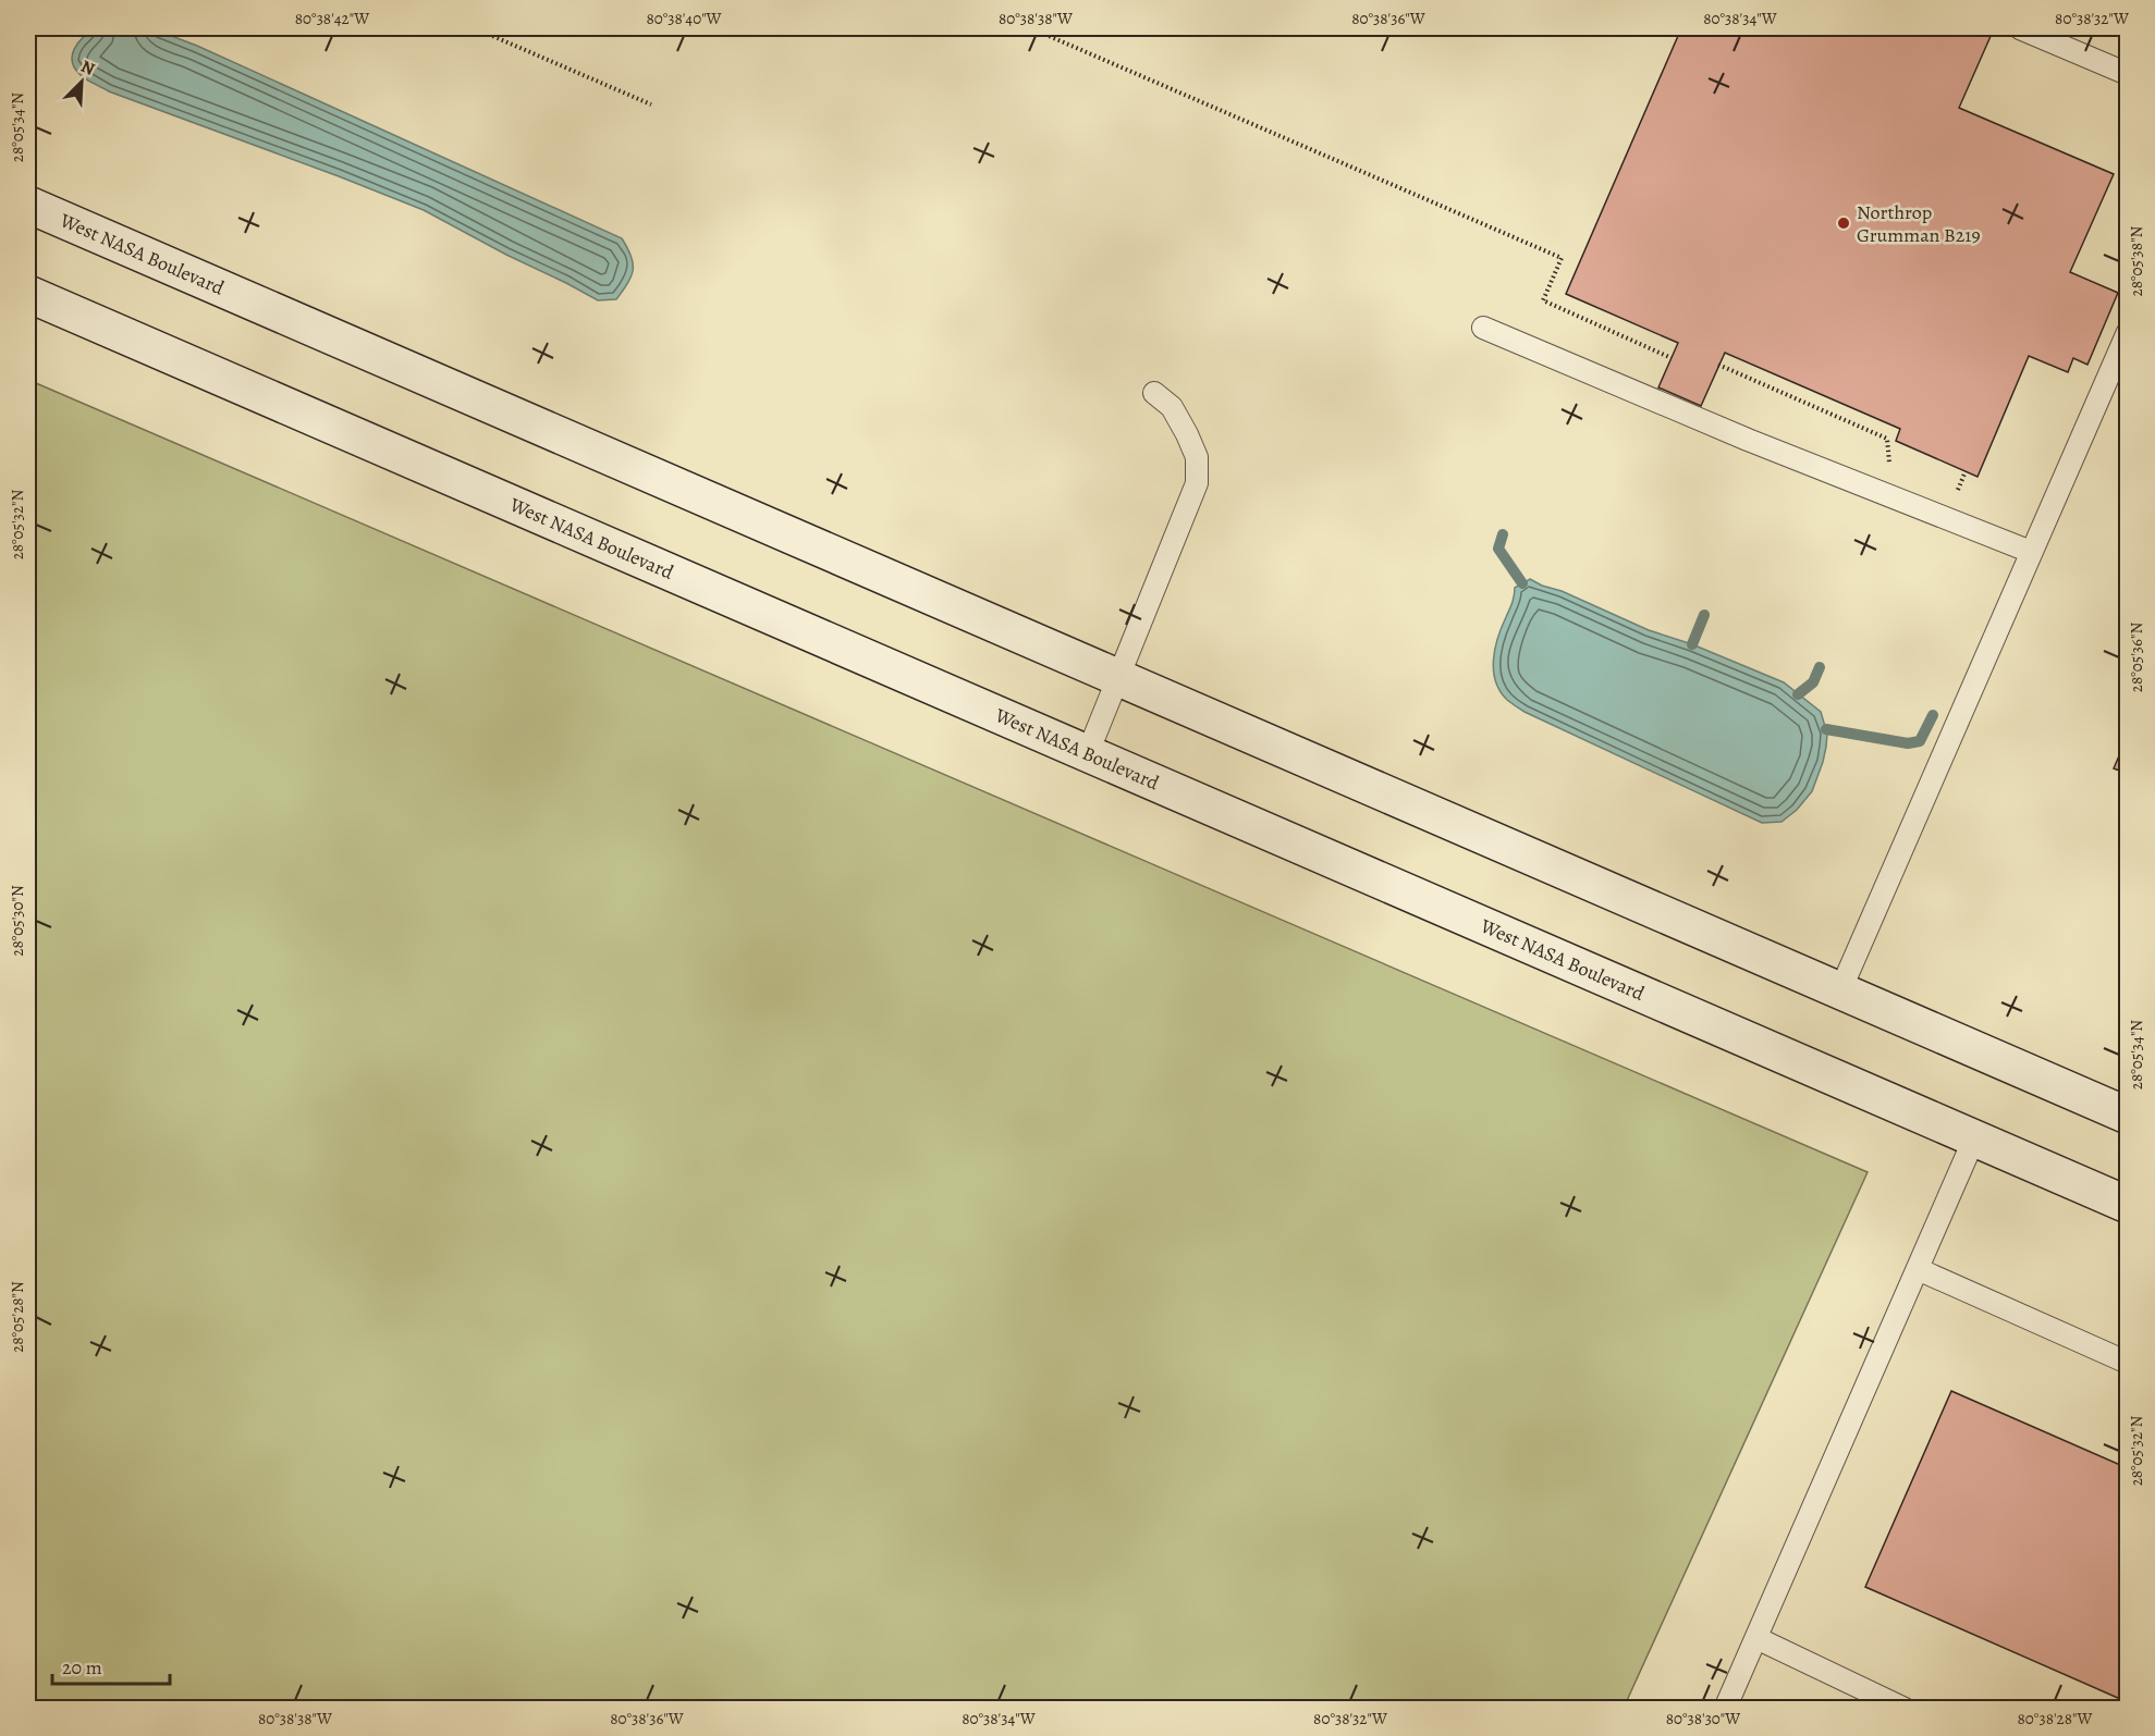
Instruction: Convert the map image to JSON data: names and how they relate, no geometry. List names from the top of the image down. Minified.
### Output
{"streets":{"main road":["West NASA Boulevard"]},"places":["Northrop Grumman B219"],"scale_bar":"20 m","north":"top right","coordinates":["80°38'42\"W","80°38'40\"W","80°38'38\"W","80°38'36\"W","80°38'34\"W","80°38'32\"W","28°05'34\"N","28°05'38\"N","28°05'32\"N","28°05'36\"N","28°05'30\"N","28°05'28\"N","80°38'30\"W","80°38'28\"W"]}
